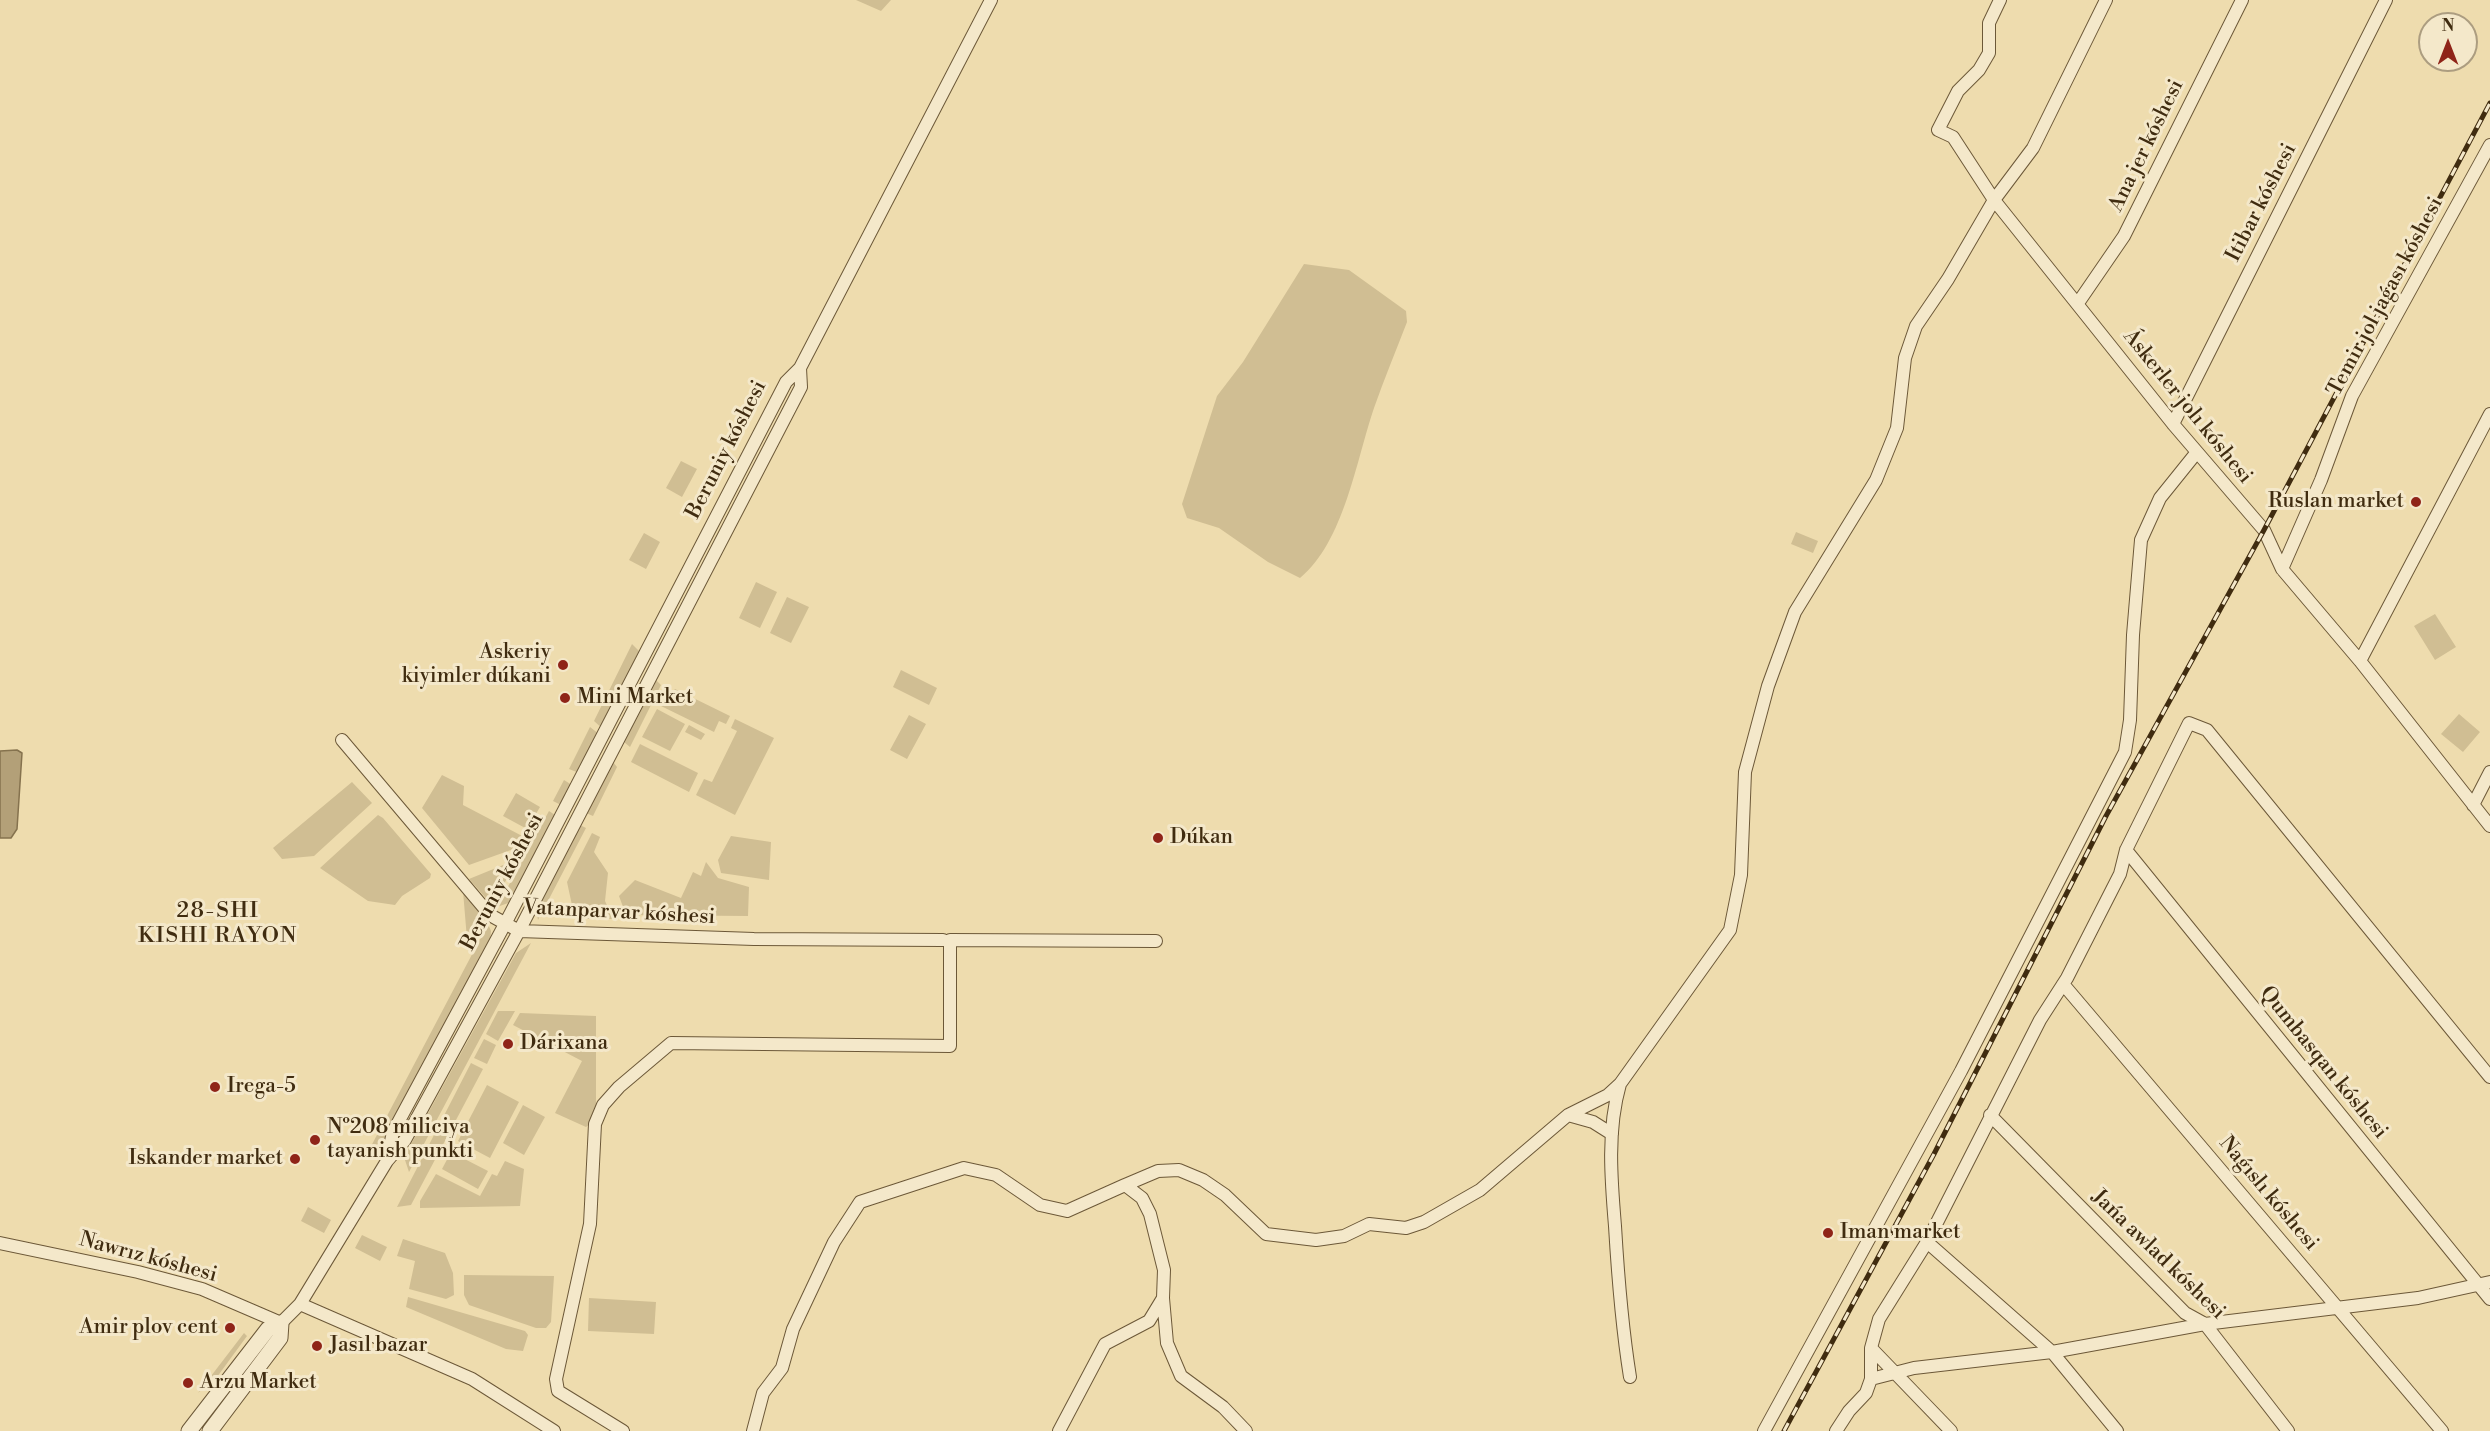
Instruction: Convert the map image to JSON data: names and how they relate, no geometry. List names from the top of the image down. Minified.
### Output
{"streets":{"street":["Ana jer kóshesi","Itibar kóshesi","Temir jol jaǵası kóshesi","Áskerler jolı kóshesi","Beruniy kóshesi","Vatanparvar kóshesi","Qumbasqan kóshesi","Naǵıslı kóshesi","Jańa awlad kóshesi","Nawrız kóshesi"]},"crossings":[["Ana jer kóshesi","Áskerler jolı kóshesi"],["Itibar kóshesi","Áskerler jolı kóshesi"],["Temir jol jaǵası kóshesi","Áskerler jolı kóshesi"],["Beruniy kóshesi","Vatanparvar kóshesi"]],"districts":["28-SHI KISHI RAYON"],"places":["Ruslan market","Askeriy kiyimler dúkani","Mini Market","Dúkan","Dárixana","Irega-5","№208 miliciya tayanish punkti","Iskander market","Iman market","Amir plov cent","Jasıl bazar","Arzu Market"],"north":"top"}
